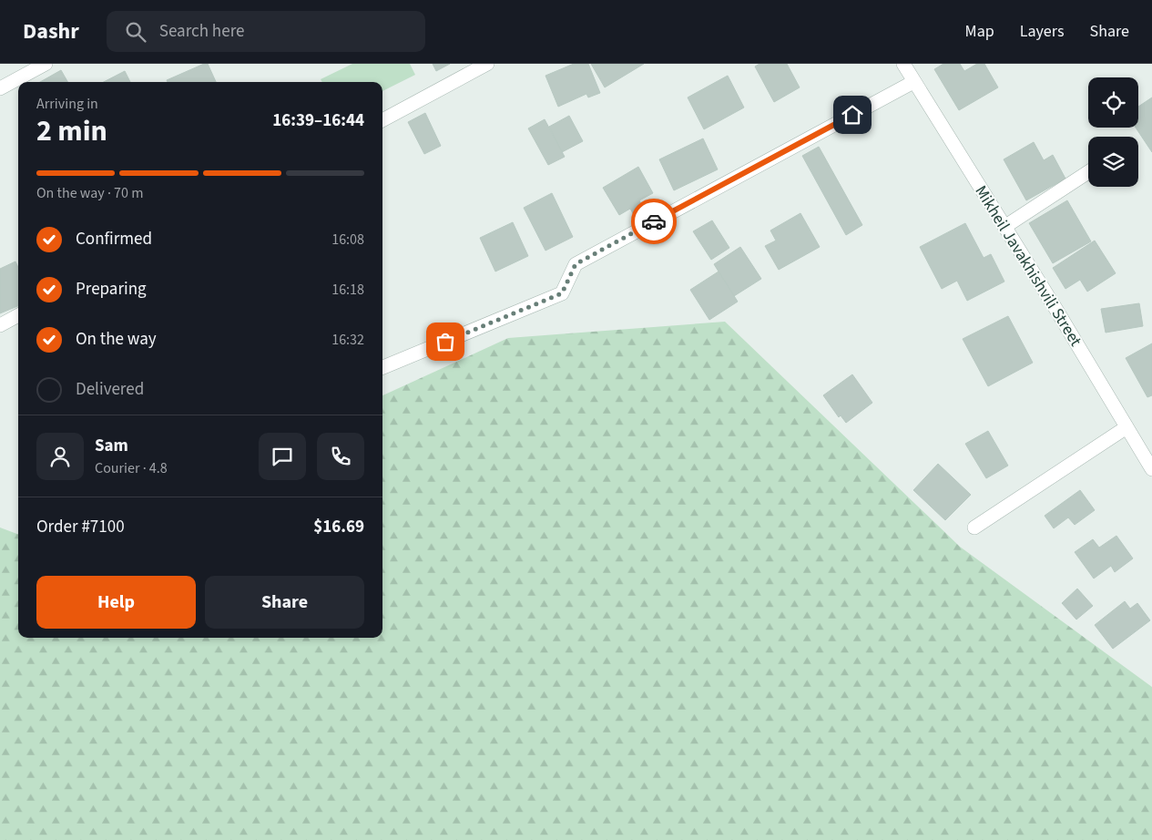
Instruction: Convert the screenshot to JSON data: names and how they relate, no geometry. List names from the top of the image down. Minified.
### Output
{"streets":{"street":["Mikheil Javakhishvili Street"]},"page":{"header":"Dashr","search":"Search here","nav":["Map","Layers","Share"],"heading":["2 min","Arriving in","16:39–16:44"],"panel":["Sam","Courier · 4.8","Order #7100","$16.69"],"bar":"On the way · 70 m","list":[["Confirmed","16:08"],["Preparing","16:18"],["On the way","16:32"],"Delivered"],"buttons":["Help","Share"]}}
